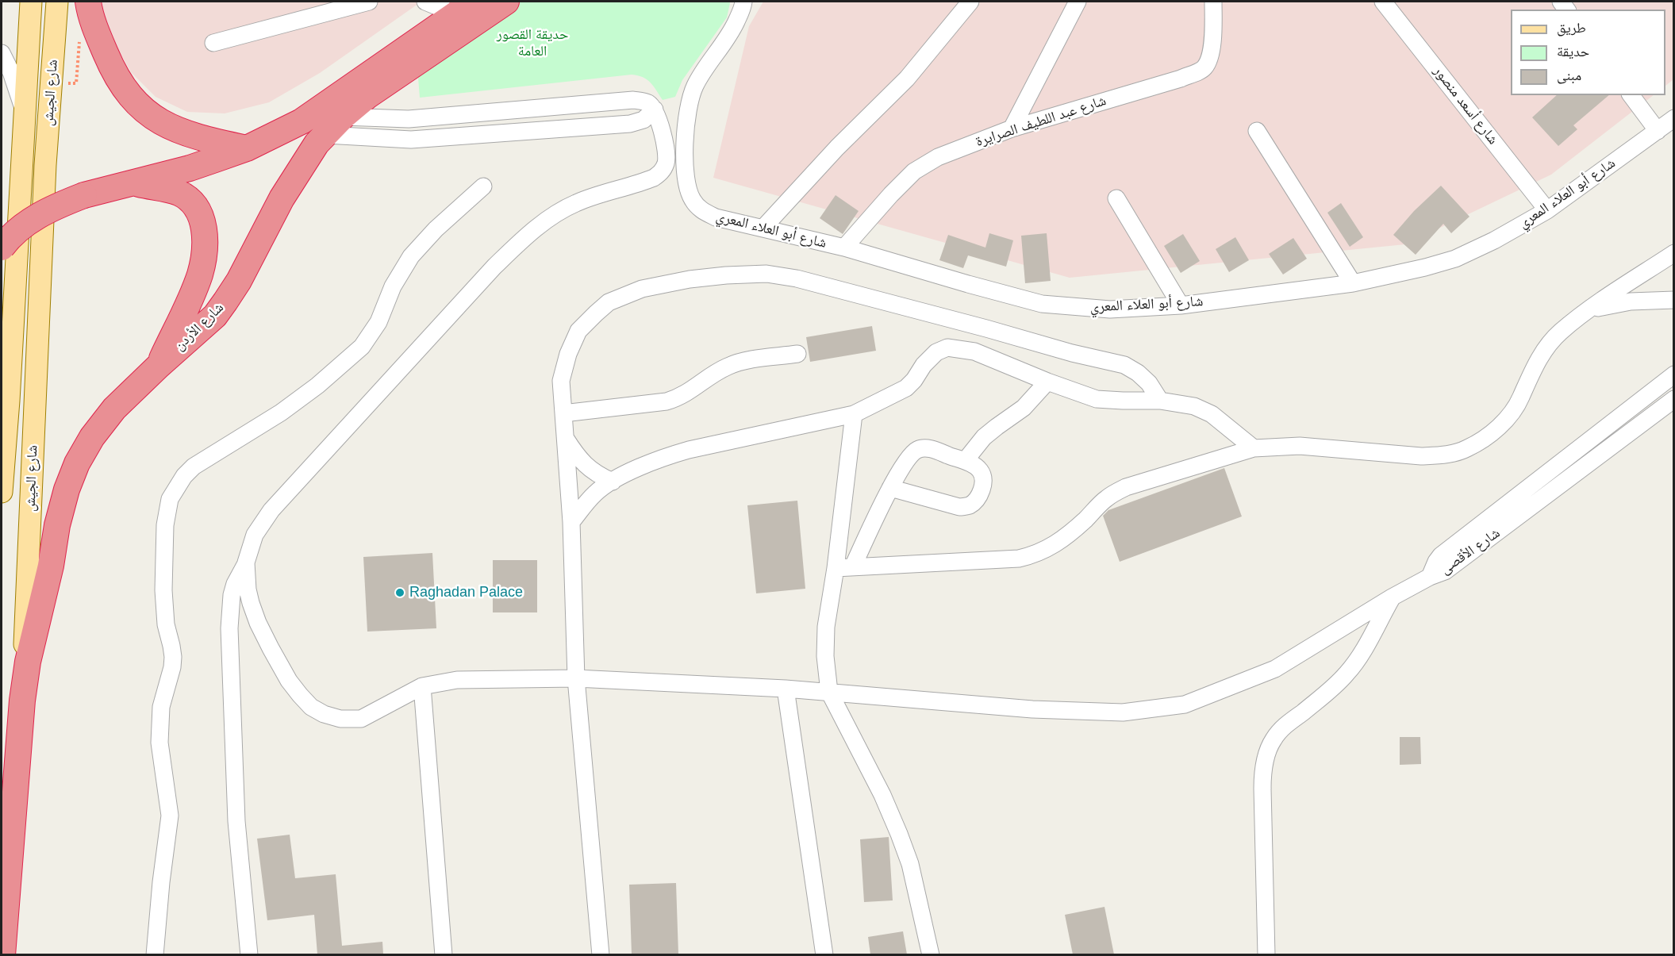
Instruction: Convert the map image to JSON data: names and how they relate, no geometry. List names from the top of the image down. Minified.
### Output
{"streets":{"highway":["شارع الجيش","شارع الأردن"],"street":["شارع أسعد منصور","شارع عبد اللطيف الصرايرة","شارع أبو العلاء المعري","شارع الأقصى"]},"crossings":[["شارع الجيش","شارع الأردن"],["شارع أسعد منصور","شارع أبو العلاء المعري"],["شارع عبد اللطيف الصرايرة","شارع أبو العلاء المعري"]],"parks":["حديقة القصور العامة"],"places":["Raghadan Palace"],"legend":["طريق","حديقة","مبنى"]}
